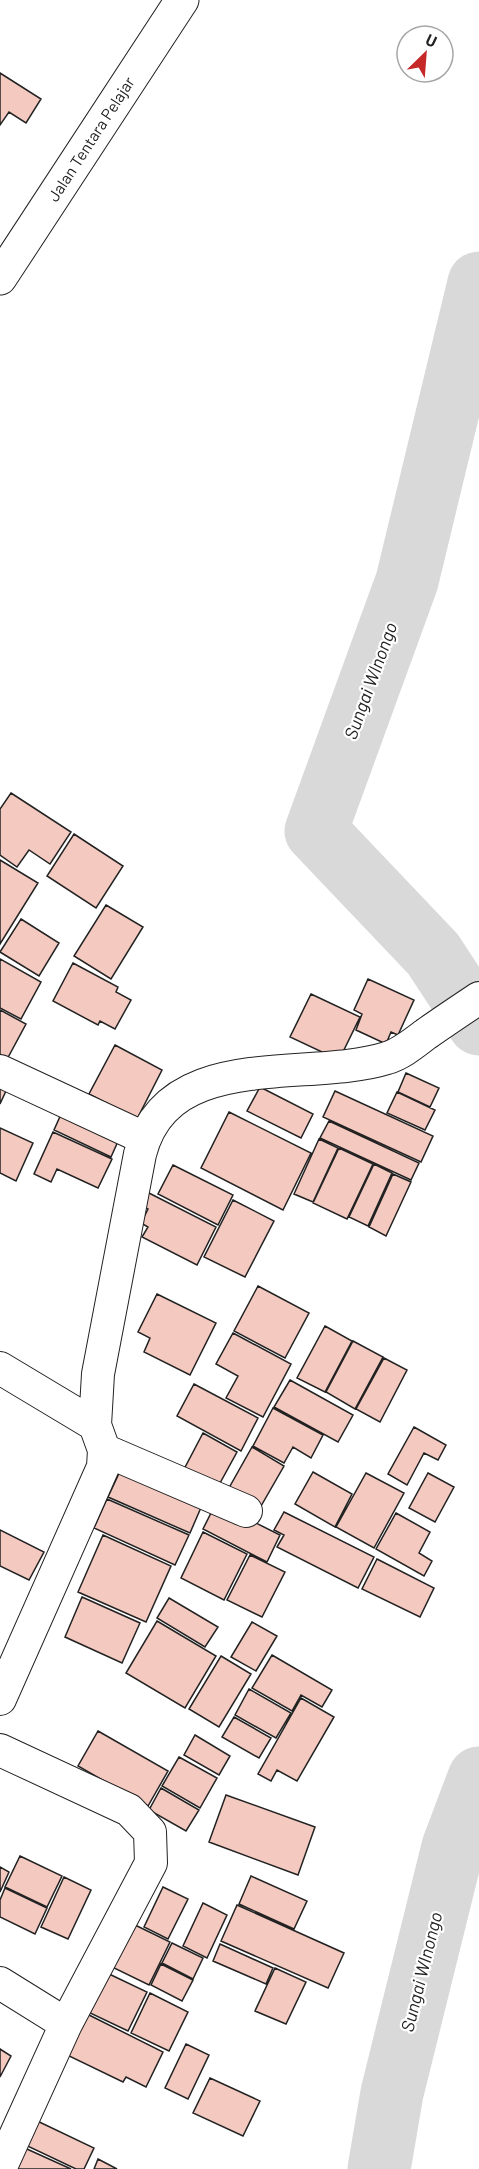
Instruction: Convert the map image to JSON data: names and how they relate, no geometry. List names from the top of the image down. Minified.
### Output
{"streets":{"main road":["Jalan Tentara Pelajar"]},"water":["Sungai WInongo"],"north":"top right"}
